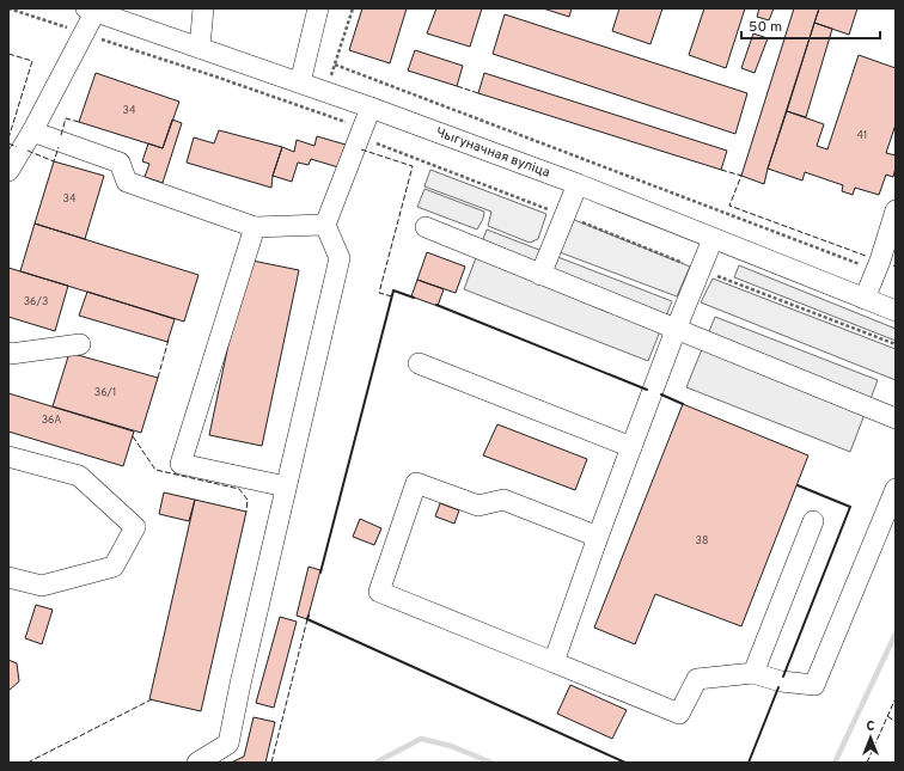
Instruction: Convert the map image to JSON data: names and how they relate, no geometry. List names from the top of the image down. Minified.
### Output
{"streets":{"street":["Чыгуначная вуліца"]},"house_numbers":["34","41","34","36/3","36/1","36А","38"],"scale_bar":"50 m","north":"top"}
